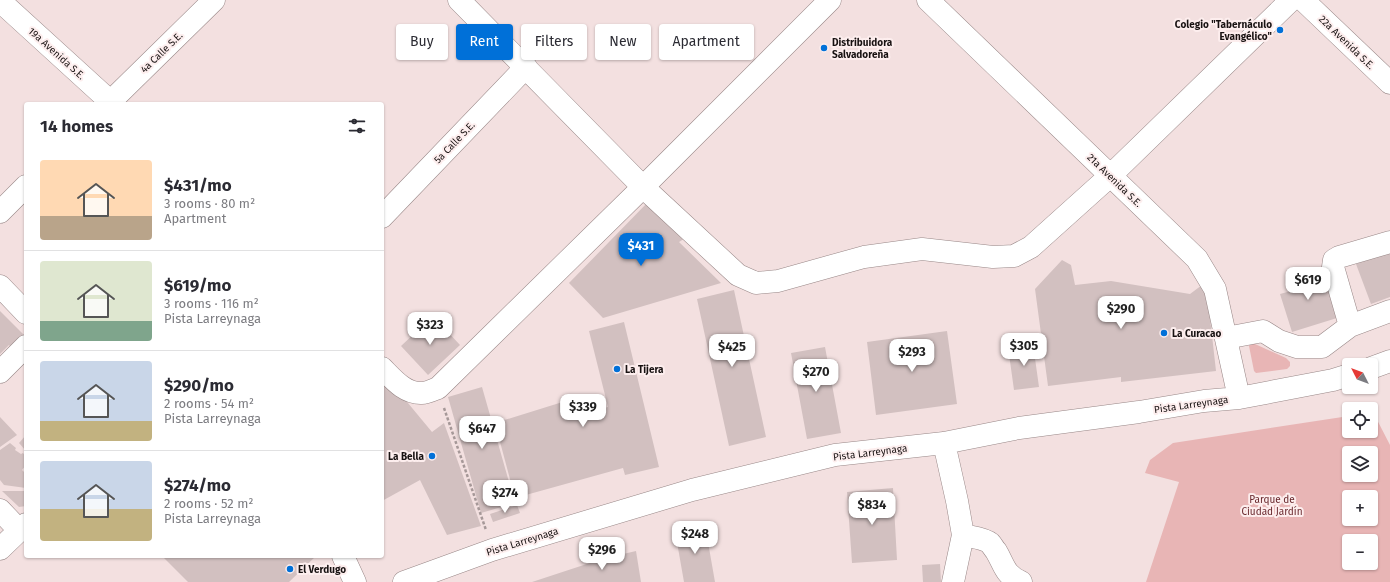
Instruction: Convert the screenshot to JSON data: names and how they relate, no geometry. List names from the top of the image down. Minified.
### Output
{"streets":{"street":["22a Avenida S.E.","4a Calle S.E.","19a Avenida S.E.","5a Calle S.E.","21a Avenida S.E.","Pista Larreynaga"]},"crossings":[["21a Avenida S.E.","Pista Larreynaga"]],"parks":["Parque de Ciudad Jardín"],"places":["Colegio \"Tabernáculo Evangélico\"","Distribuidora Salvadoreña","La Curacao","La Tijera","La Bella","El Verdugo"],"north":"top left","page":{"chip":["Buy","Rent","Filters","New","Apartment"],"heading":"14 homes","list":[{"name":"$431/mo","note":"3 rooms · 80 m² · Apartment"},{"name":"$619/mo","note":"3 rooms · 116 m² · Pista Larreynaga"},{"name":"$290/mo","note":"2 rooms · 54 m² · Pista Larreynaga"},{"name":"$274/mo","note":"2 rooms · 52 m² · Pista Larreynaga"}],"price":["$431","$619","$290","$323","$305","$425","$293","$270","$339","$647","$274","$834","$248","$296"],"map_buttons":["+","−"]}}
